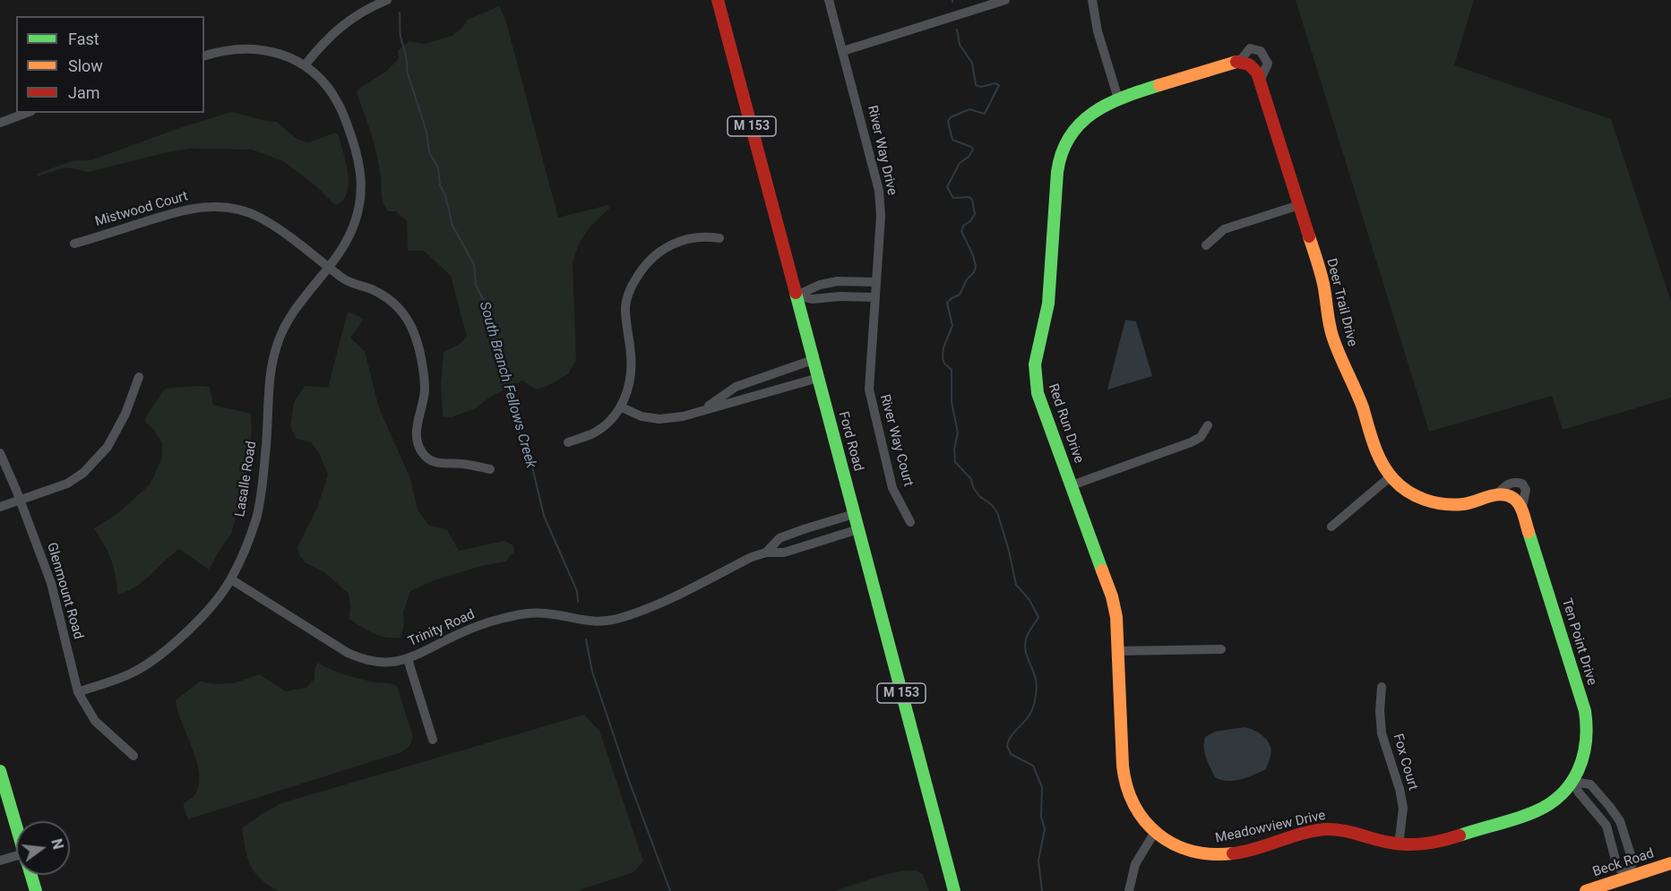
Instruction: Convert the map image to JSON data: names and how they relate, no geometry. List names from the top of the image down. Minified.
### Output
{"streets":{"street":["M 153","River Way Drive","Mistwood Court","Deer Trail Drive","Red Run Drive","River Way Court","Ford Road","Lasalle Road","Glenmount Road","Trinity Road","Ten Point Drive","Fox Court","Meadowview Drive","Beck Road"]},"crossings":[["River Way Drive","River Way Court"],["Mistwood Court","Lasalle Road"],["Deer Trail Drive","Red Run Drive"],["Deer Trail Drive","Ten Point Drive"],["Red Run Drive","Meadowview Drive"],["Ford Road","Trinity Road"],["Lasalle Road","Glenmount Road"],["Lasalle Road","Trinity Road"],["Ten Point Drive","Meadowview Drive"],["Fox Court","Meadowview Drive"]],"water":["South Branch Fellows Creek"],"legend":["Fast","Slow","Jam"],"north":"right"}
